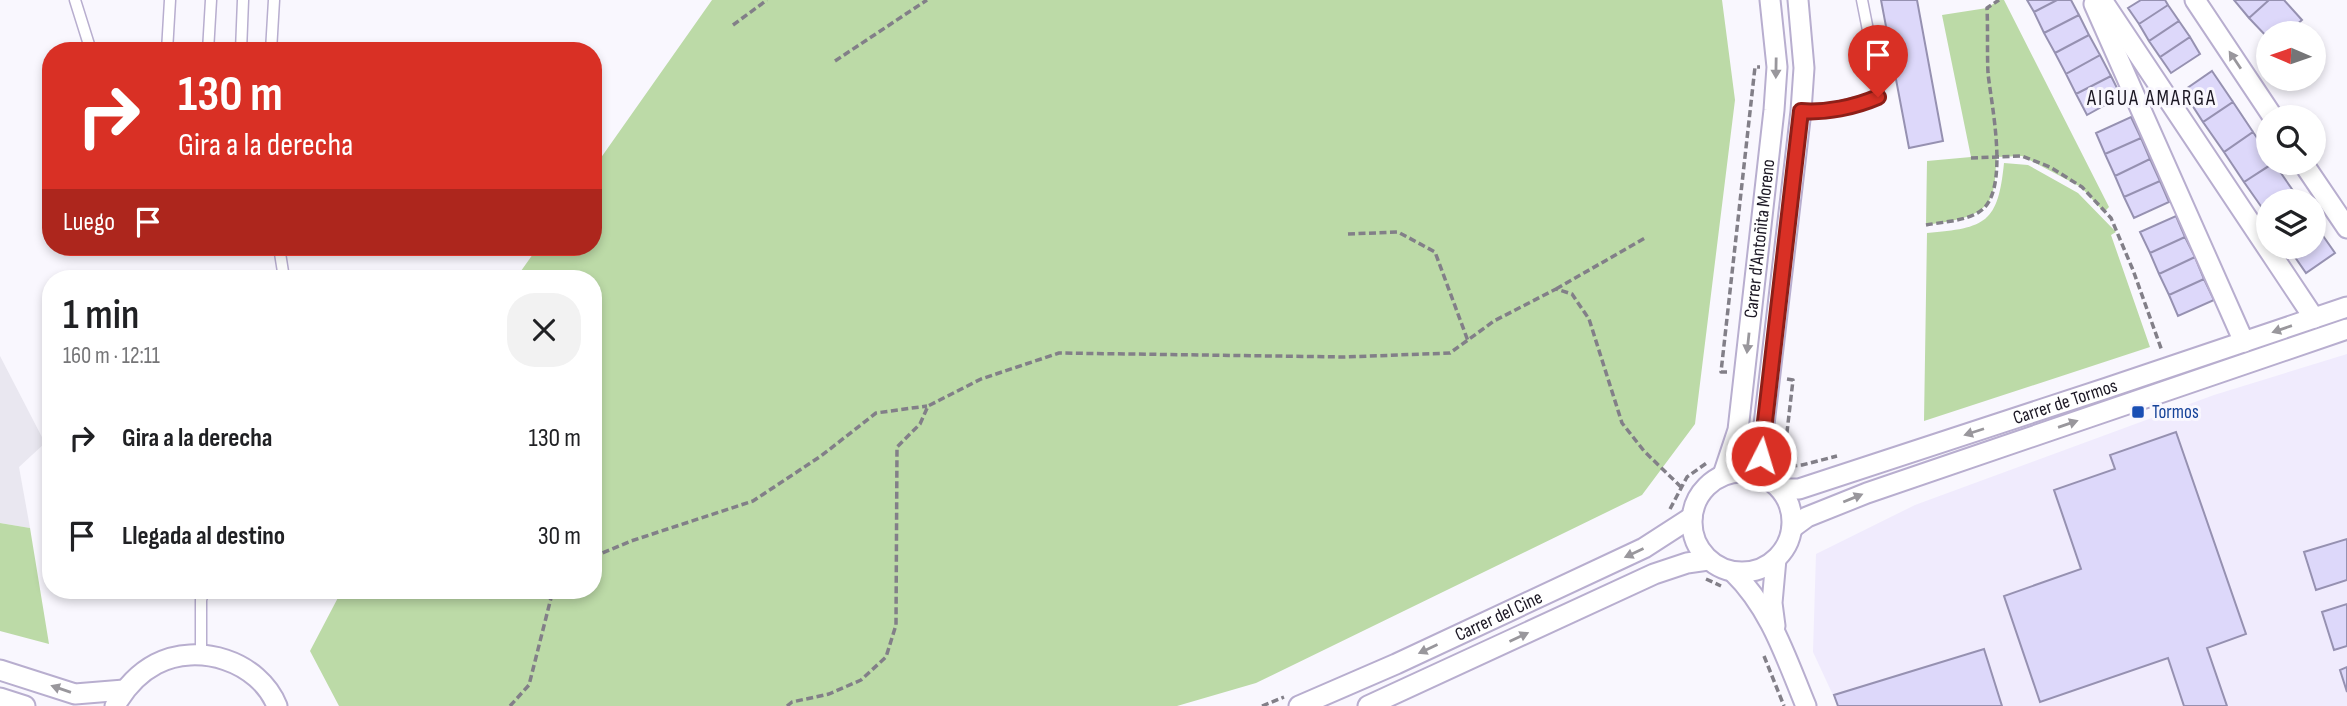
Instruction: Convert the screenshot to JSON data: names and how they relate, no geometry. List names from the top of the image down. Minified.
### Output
{"streets":{"street":["Carrer d'Antoñita Moreno","Carrer de Tormos","Carrer del Cine"]},"crossings":[["Carrer d'Antoñita Moreno","Carrer de Tormos"],["Carrer d'Antoñita Moreno","Carrer del Cine"],["Carrer de Tormos","Carrer del Cine"]],"districts":["AIGUA AMARGA"],"places":{"transit":["Tormos"]},"north":"left","page":{"turn":["130 m","Gira a la derecha"],"then":"Luego","heading":["1 min","160 m · 12:11"],"list":[{"name":"Gira a la derecha","value":"130 m"},{"name":"Llegada al destino","value":"30 m"}]}}
